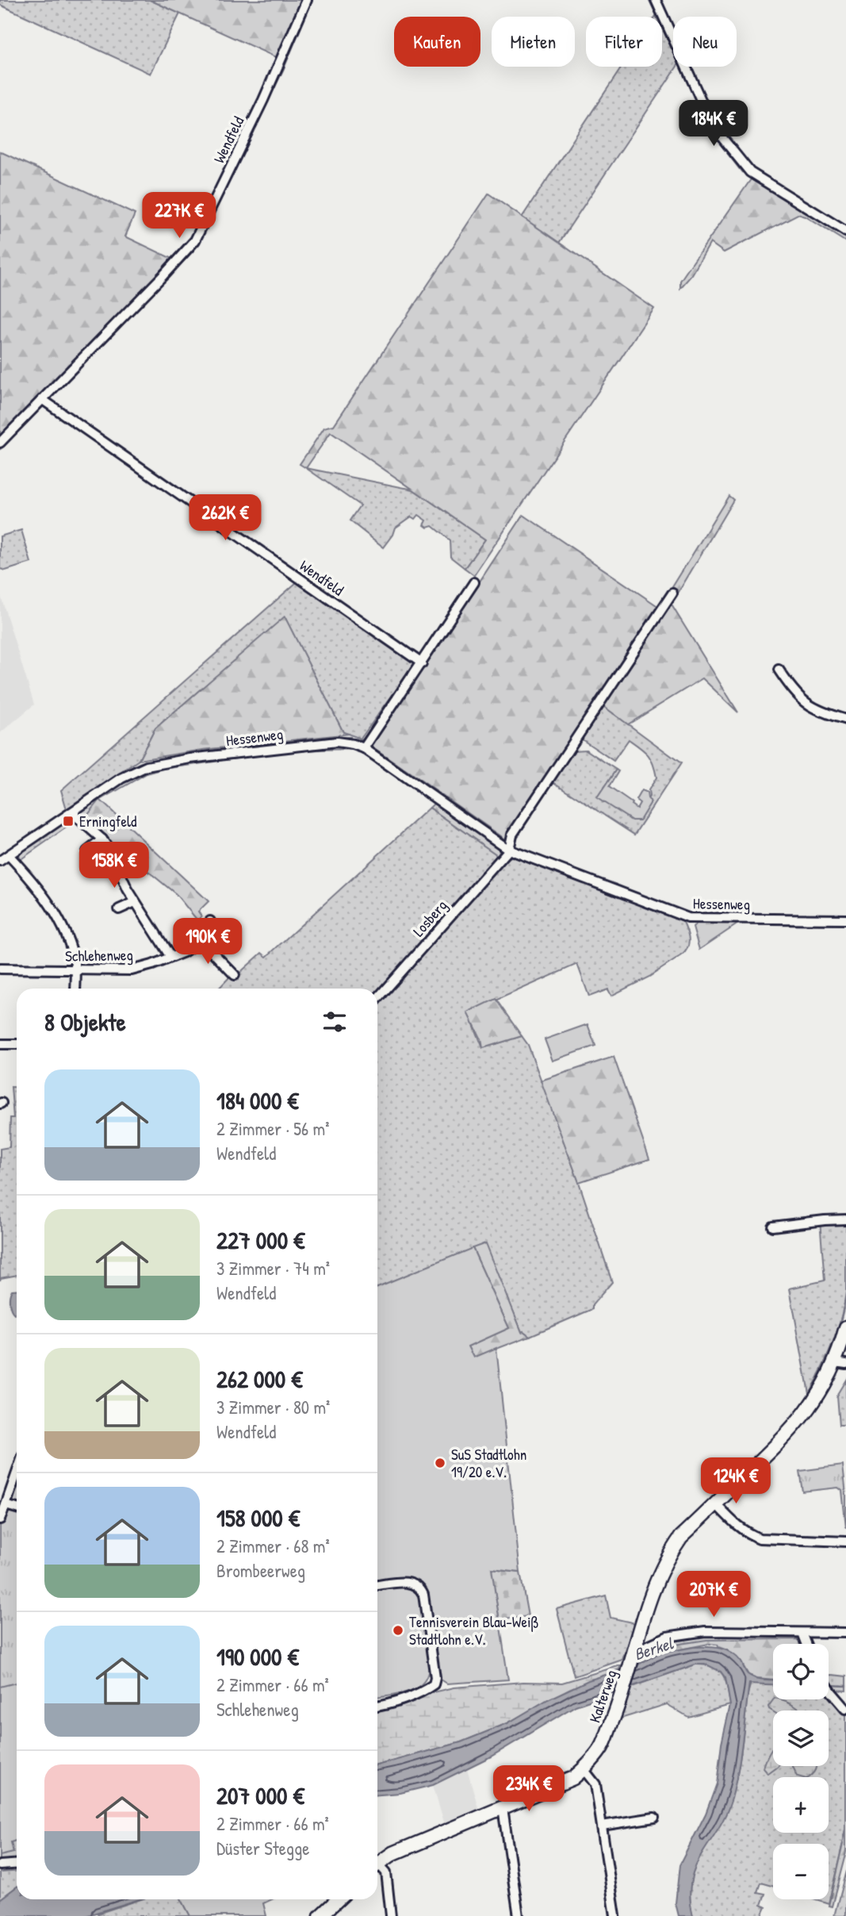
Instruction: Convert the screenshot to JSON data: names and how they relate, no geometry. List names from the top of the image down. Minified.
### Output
{"streets":{"street":["Wendfeld","Hessenweg","Losberg","Schlehenweg","Kalterweg"]},"crossings":[["Hessenweg","Losberg"]],"water":["Berkel"],"places":{"transit":["Erningfeld"],"other":["SuS Stadtlohn 19/20 e.V.","Tennisverein Blau-Weiß Stadtlohn e.V."]},"page":{"chip":["Kaufen","Mieten","Filter","Neu"],"price":["184K €","227K €","262K €","158K €","190K €","124K €","207K €","234K €"],"heading":"8 Objekte","list":[{"name":"184 000 €","note":"2 Zimmer · 56 m² · Wendfeld"},{"name":"227 000 €","note":"3 Zimmer · 74 m² · Wendfeld"},{"name":"262 000 €","note":"3 Zimmer · 80 m² · Wendfeld"},{"name":"158 000 €","note":"2 Zimmer · 68 m² · Brombeerweg"},{"name":"190 000 €","note":"2 Zimmer · 66 m² · Schlehenweg"},{"name":"207 000 €","note":"2 Zimmer · 66 m² · Düster Stegge"}],"map_buttons":["+","−"]}}
